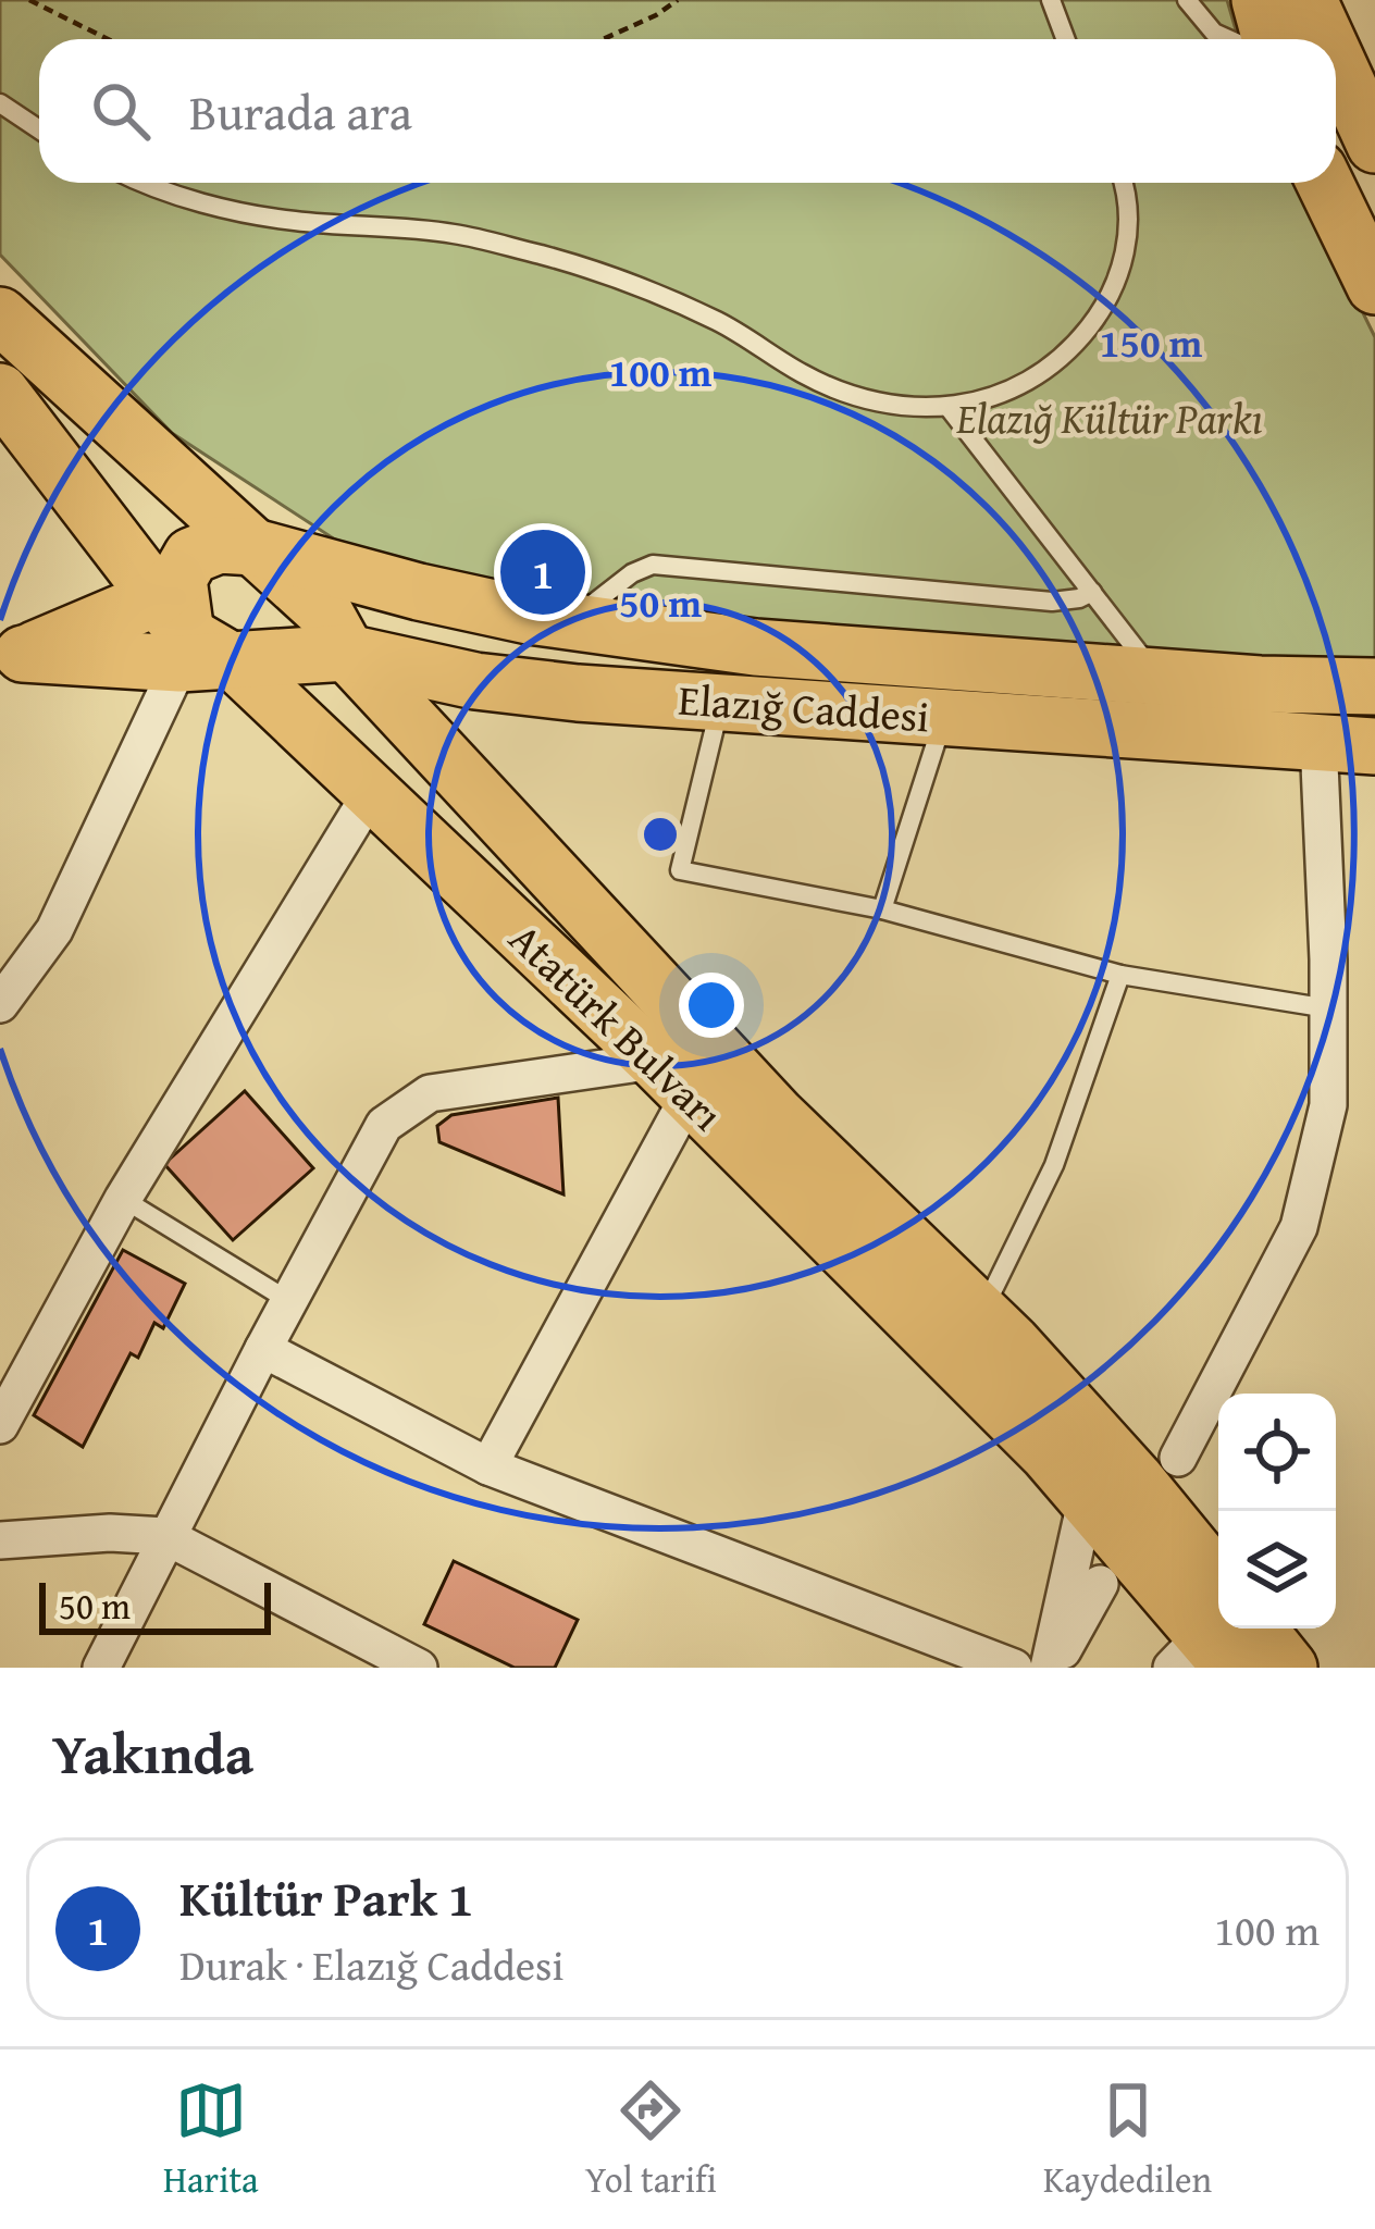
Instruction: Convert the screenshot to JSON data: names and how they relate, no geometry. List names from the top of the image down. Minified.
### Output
{"streets":{"main road":["Elazığ Caddesi","Atatürk Bulvarı"]},"crossings":[["Elazığ Caddesi","Atatürk Bulvarı"]],"parks":["Elazığ Kültür Parkı"],"scale_bar":"50 m","page":{"search":"Burada ara","pins":"1","scale":"50 m","heading":"Yakında","list":[{"mark":"1","name":"Kültür Park 1","note":"Durak · Elazığ Caddesi","value":"100 m"}],"nav":["Harita","Yol tarifi","Kaydedilen"]},"rings":["150 m","100 m","50 m"]}
